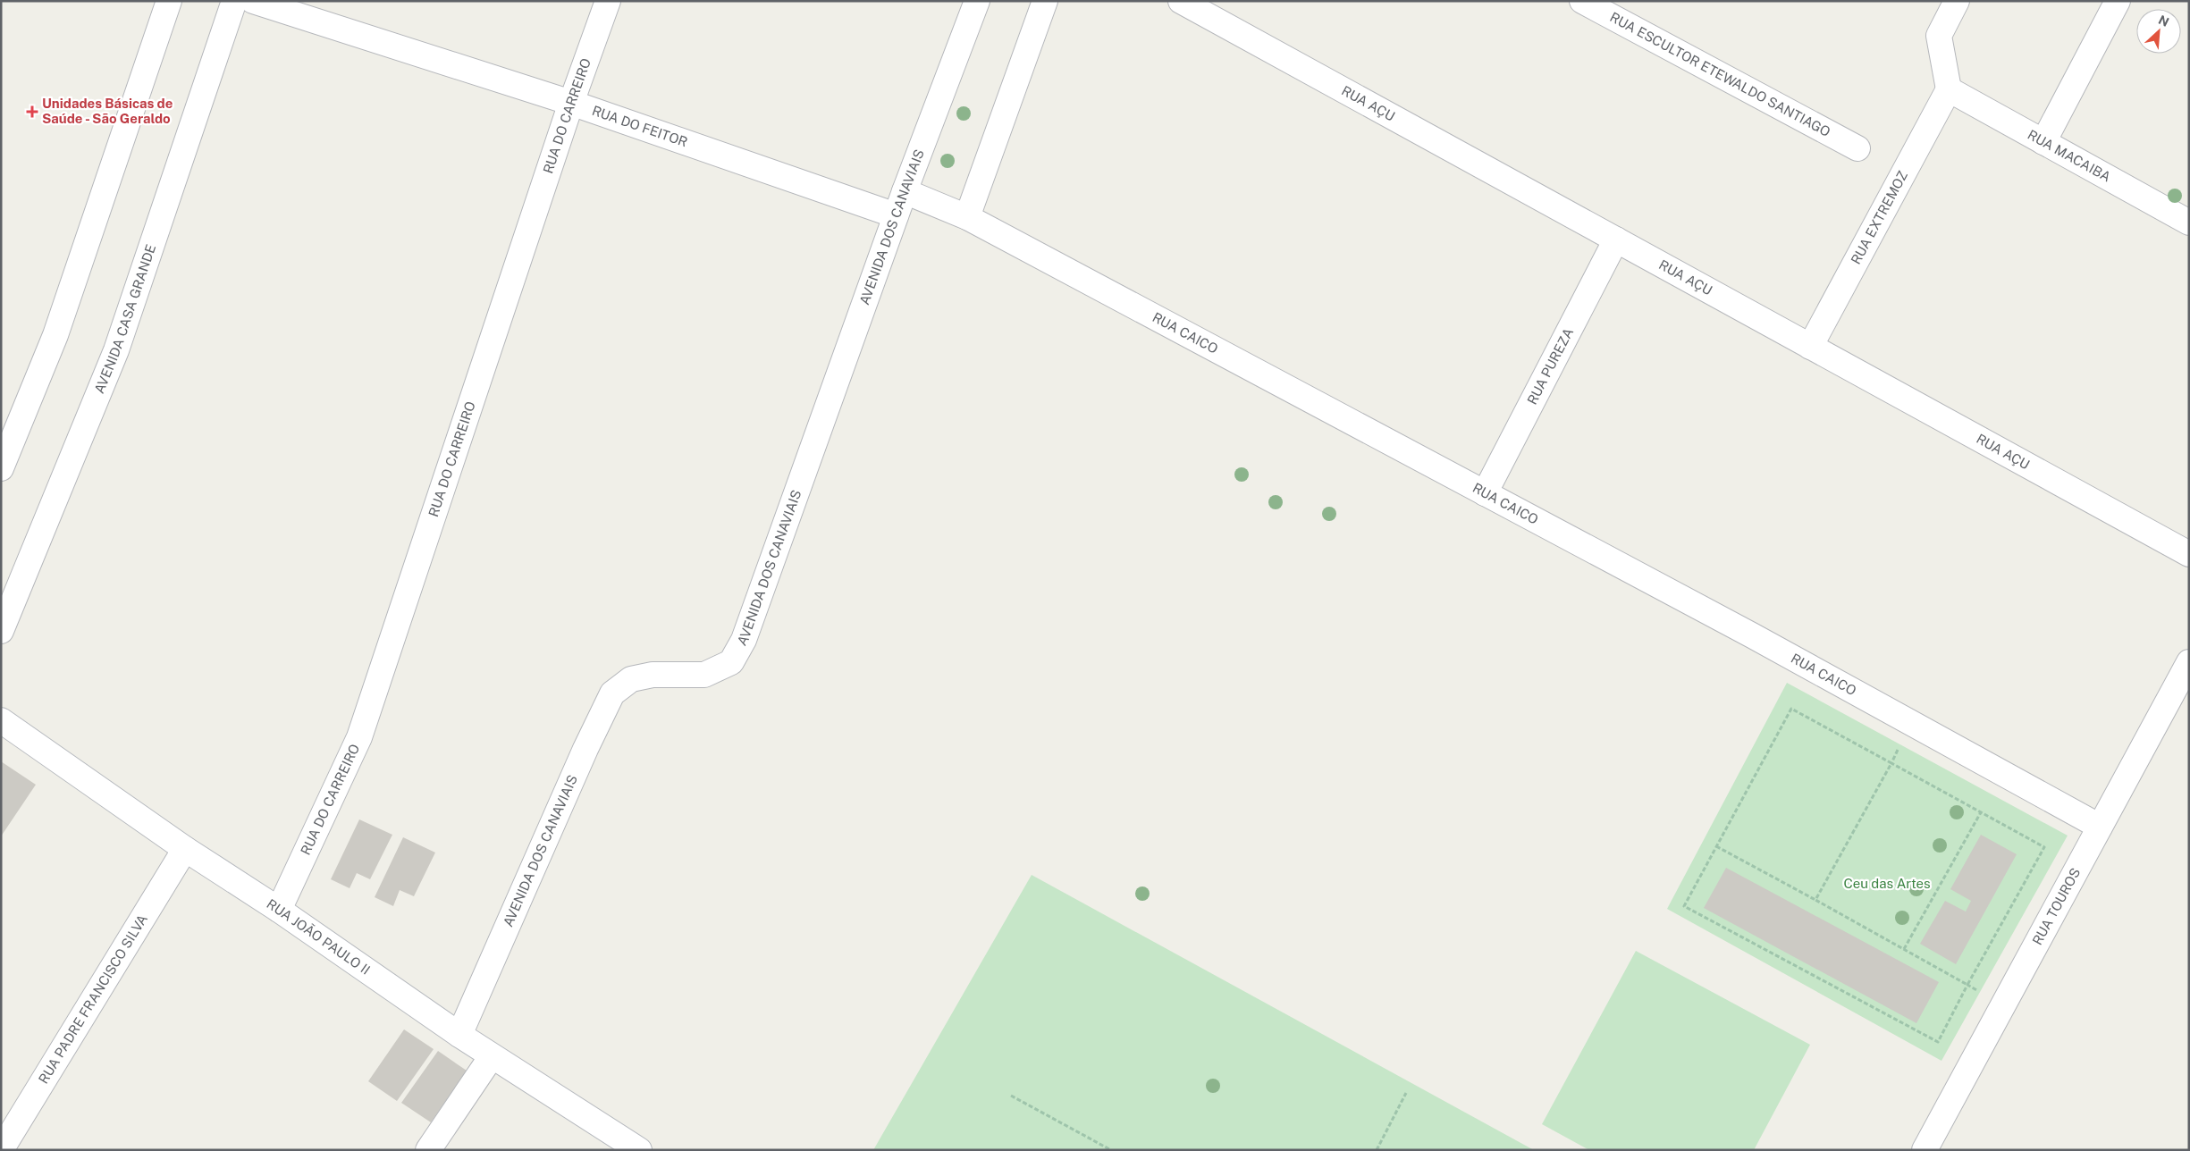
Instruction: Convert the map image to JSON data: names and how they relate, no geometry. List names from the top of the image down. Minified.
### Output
{"streets":{"street":["RUA ESCULTOR ETEWALDO SANTIAGO","RUA AÇU","RUA DO CARREIRO","RUA DO FEITOR","RUA MACAIBA","RUA EXTREMOZ","AVENIDA DOS CANAVIAIS","AVENIDA CASA GRANDE","RUA CAICO","RUA PUREZA","RUA TOUROS","RUA JOÃO PAULO II","RUA PADRE FRANCISCO SILVA"]},"crossings":[["RUA AÇU","RUA EXTREMOZ"],["RUA AÇU","RUA PUREZA"],["RUA DO CARREIRO","RUA DO FEITOR"],["RUA DO CARREIRO","RUA JOÃO PAULO II"],["RUA DO FEITOR","AVENIDA DOS CANAVIAIS"],["RUA MACAIBA","RUA EXTREMOZ"],["AVENIDA DOS CANAVIAIS","RUA CAICO"],["AVENIDA DOS CANAVIAIS","RUA JOÃO PAULO II"],["RUA CAICO","RUA PUREZA"],["RUA CAICO","RUA TOUROS"],["RUA JOÃO PAULO II","RUA PADRE FRANCISCO SILVA"]],"parks":["Ceu das Artes"],"places":{"health":["Unidades Básicas de Saúde - São Geraldo"]},"north":"top right"}
